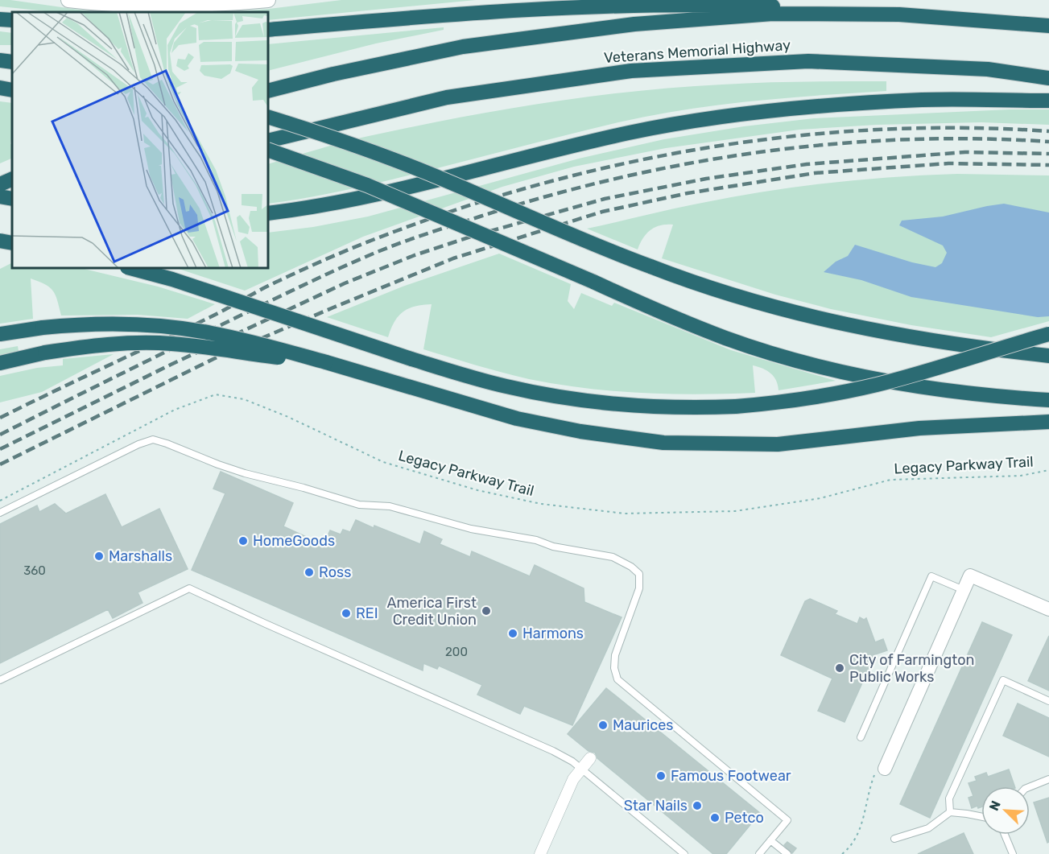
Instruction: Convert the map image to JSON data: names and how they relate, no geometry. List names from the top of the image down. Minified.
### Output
{"streets":{"highway":["Veterans Memorial Highway"],"path":["Legacy Parkway Trail"]},"places":["HomeGoods","Marshalls","Ross","America First Credit Union","REI","Harmons","City of Farmington Public Works","Maurices","Famous Footwear","Star Nails","Petco"],"house_numbers":["360","200"],"north":"top left"}
